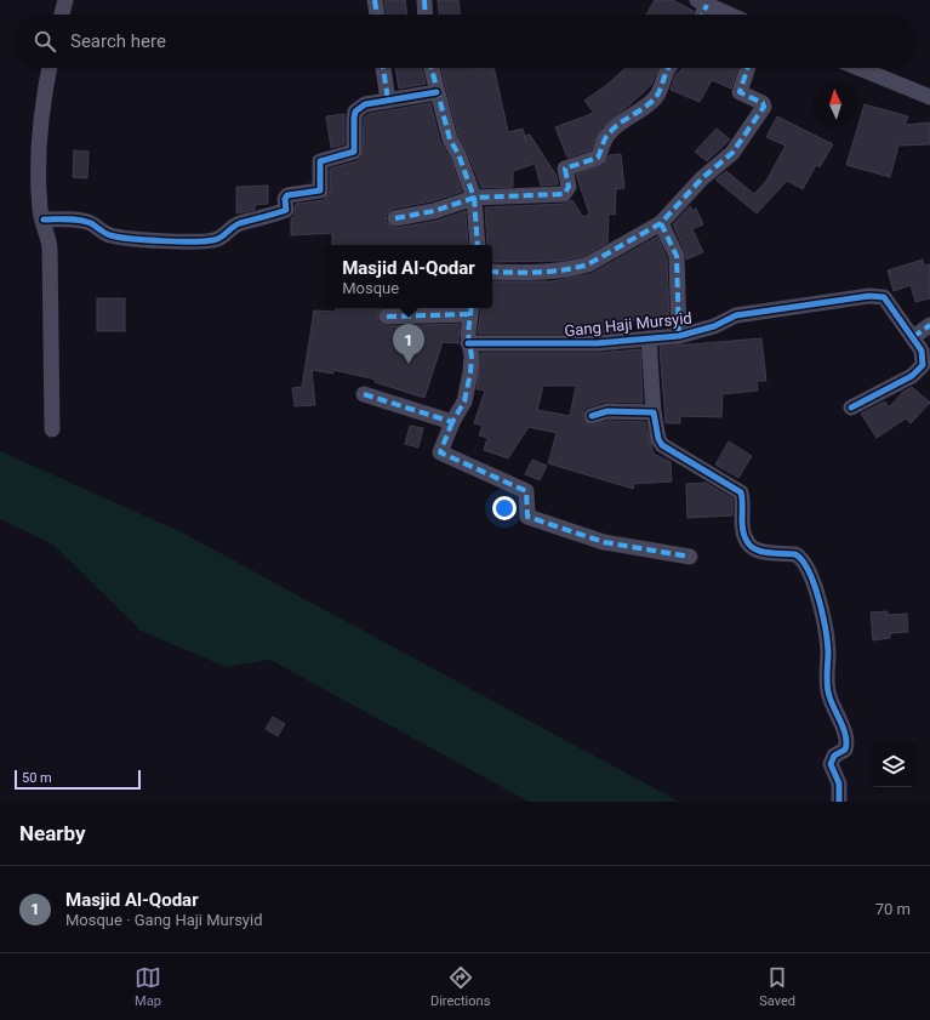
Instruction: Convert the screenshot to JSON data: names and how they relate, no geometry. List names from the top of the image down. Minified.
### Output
{"streets":{"street":["Gang Haji Mursyid"]},"scale_bar":"50 m","north":"top","page":{"search":"Search here","popup":["Masjid Al-Qodar","Mosque"],"pins":"1","scale":"50 m","heading":"Nearby","list":[{"mark":"1","name":"Masjid Al-Qodar","note":"Mosque · Gang Haji Mursyid","value":"70 m"}],"nav":["Map","Directions","Saved"]}}
